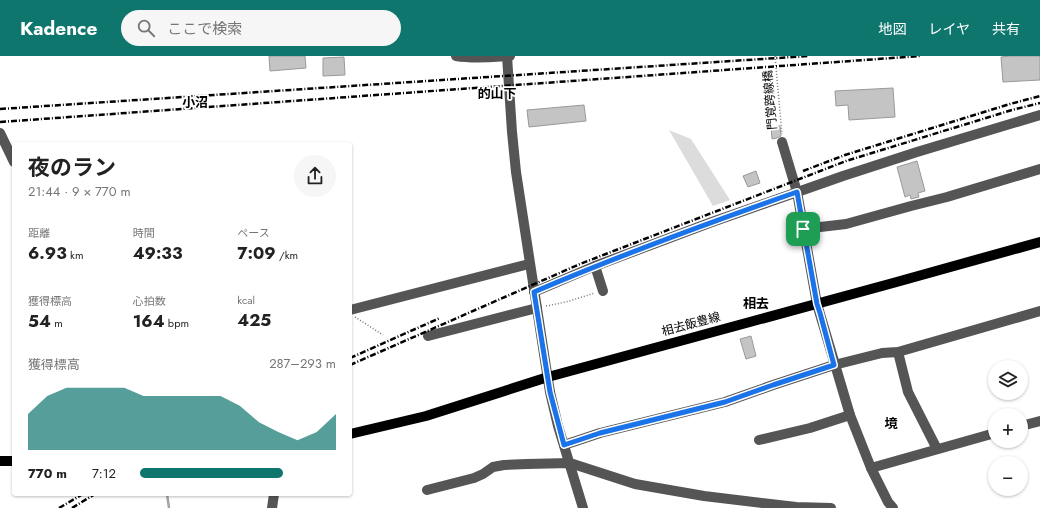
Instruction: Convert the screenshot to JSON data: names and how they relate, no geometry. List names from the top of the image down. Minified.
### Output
{"streets":{"main road":["相去飯豊線"],"path":["門覚跨線橋"]},"districts":["的山下","小沼","相去","境"],"page":{"header":"Kadence","search":"ここで検索","nav":["地図","レイヤ","共有"],"heading":["夜のラン","21:44 · 9 × 770 m"],"stats":[["距離","6.93 km"],["時間","49:33"],["ペース","7:09 /km"],["獲得標高","54 m"],["心拍数","164 bpm"],["kcal","425"]],"chart":["獲得標高","287–293 m"],"map_buttons":["+","−"],"list":[{"name":"770 m","note":"7:12"}]}}
